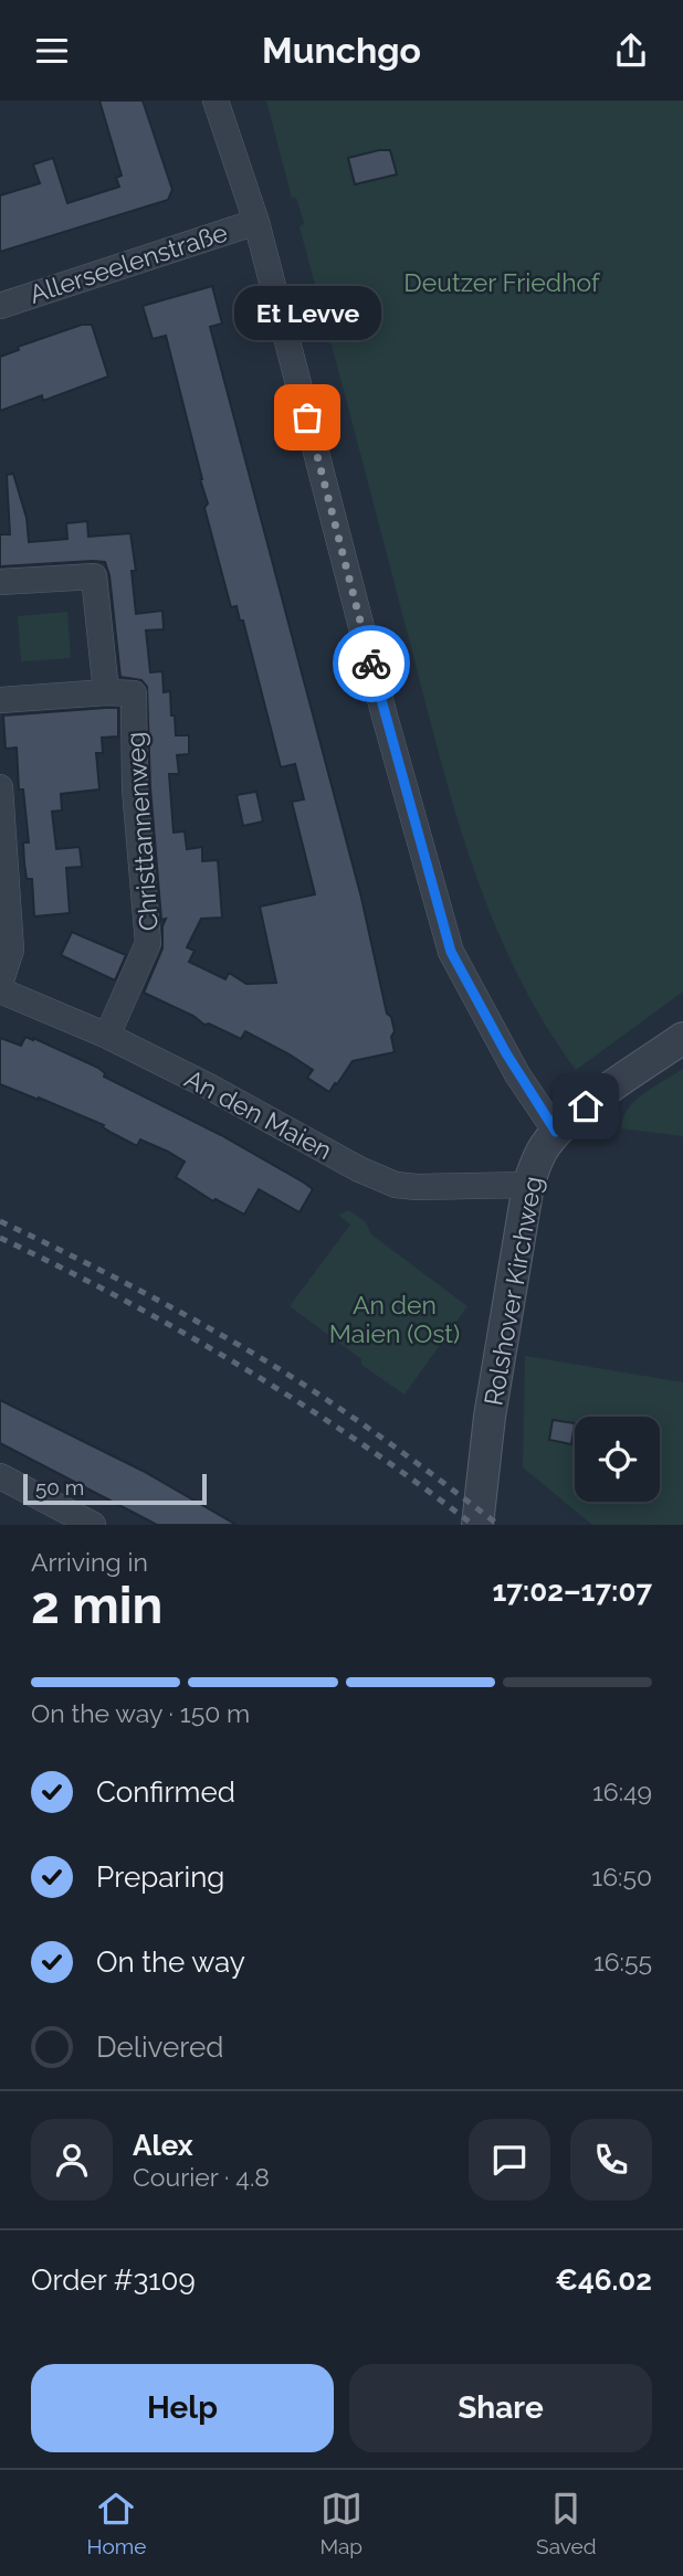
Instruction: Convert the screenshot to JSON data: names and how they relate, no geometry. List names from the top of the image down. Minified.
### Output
{"streets":{"street":["Allerseelenstraße","Christtannenweg","An den Maien","Rolshover Kirchweg"]},"crossings":[["Christtannenweg","An den Maien"],["An den Maien","Rolshover Kirchweg"]],"parks":["Deutzer Friedhof","An den Maien (Ost)"],"places":["Et Levve"],"scale_bar":"50 m","page":{"header":"Munchgo","bubble":"Et Levve","scale":"50 m","heading":["2 min","Arriving in","17:02–17:07"],"panel":["Alex","Courier · 4.8","Order #3109","€46.02"],"bar":"On the way · 150 m","list":[["Confirmed","16:49"],["Preparing","16:50"],["On the way","16:55"],"Delivered"],"buttons":["Help","Share"],"tabs":["Home","Map","Saved"]}}
